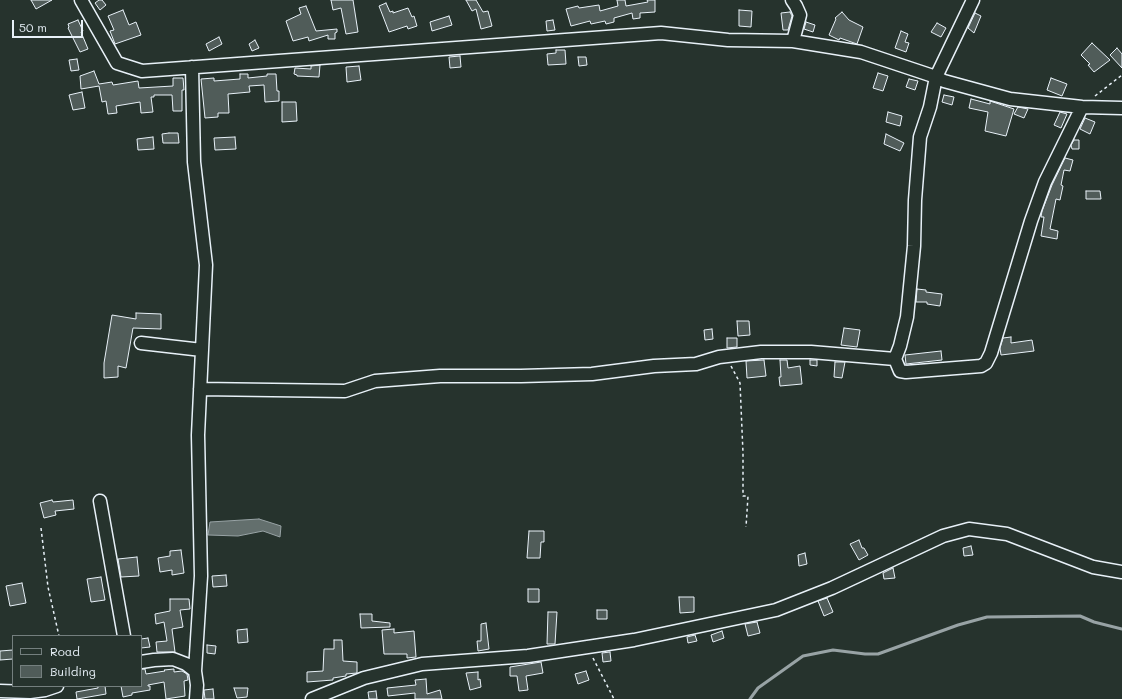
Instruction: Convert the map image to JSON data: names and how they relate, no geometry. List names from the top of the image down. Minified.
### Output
{"legend":["Road","Building"],"scale_bar":"50 m"}
